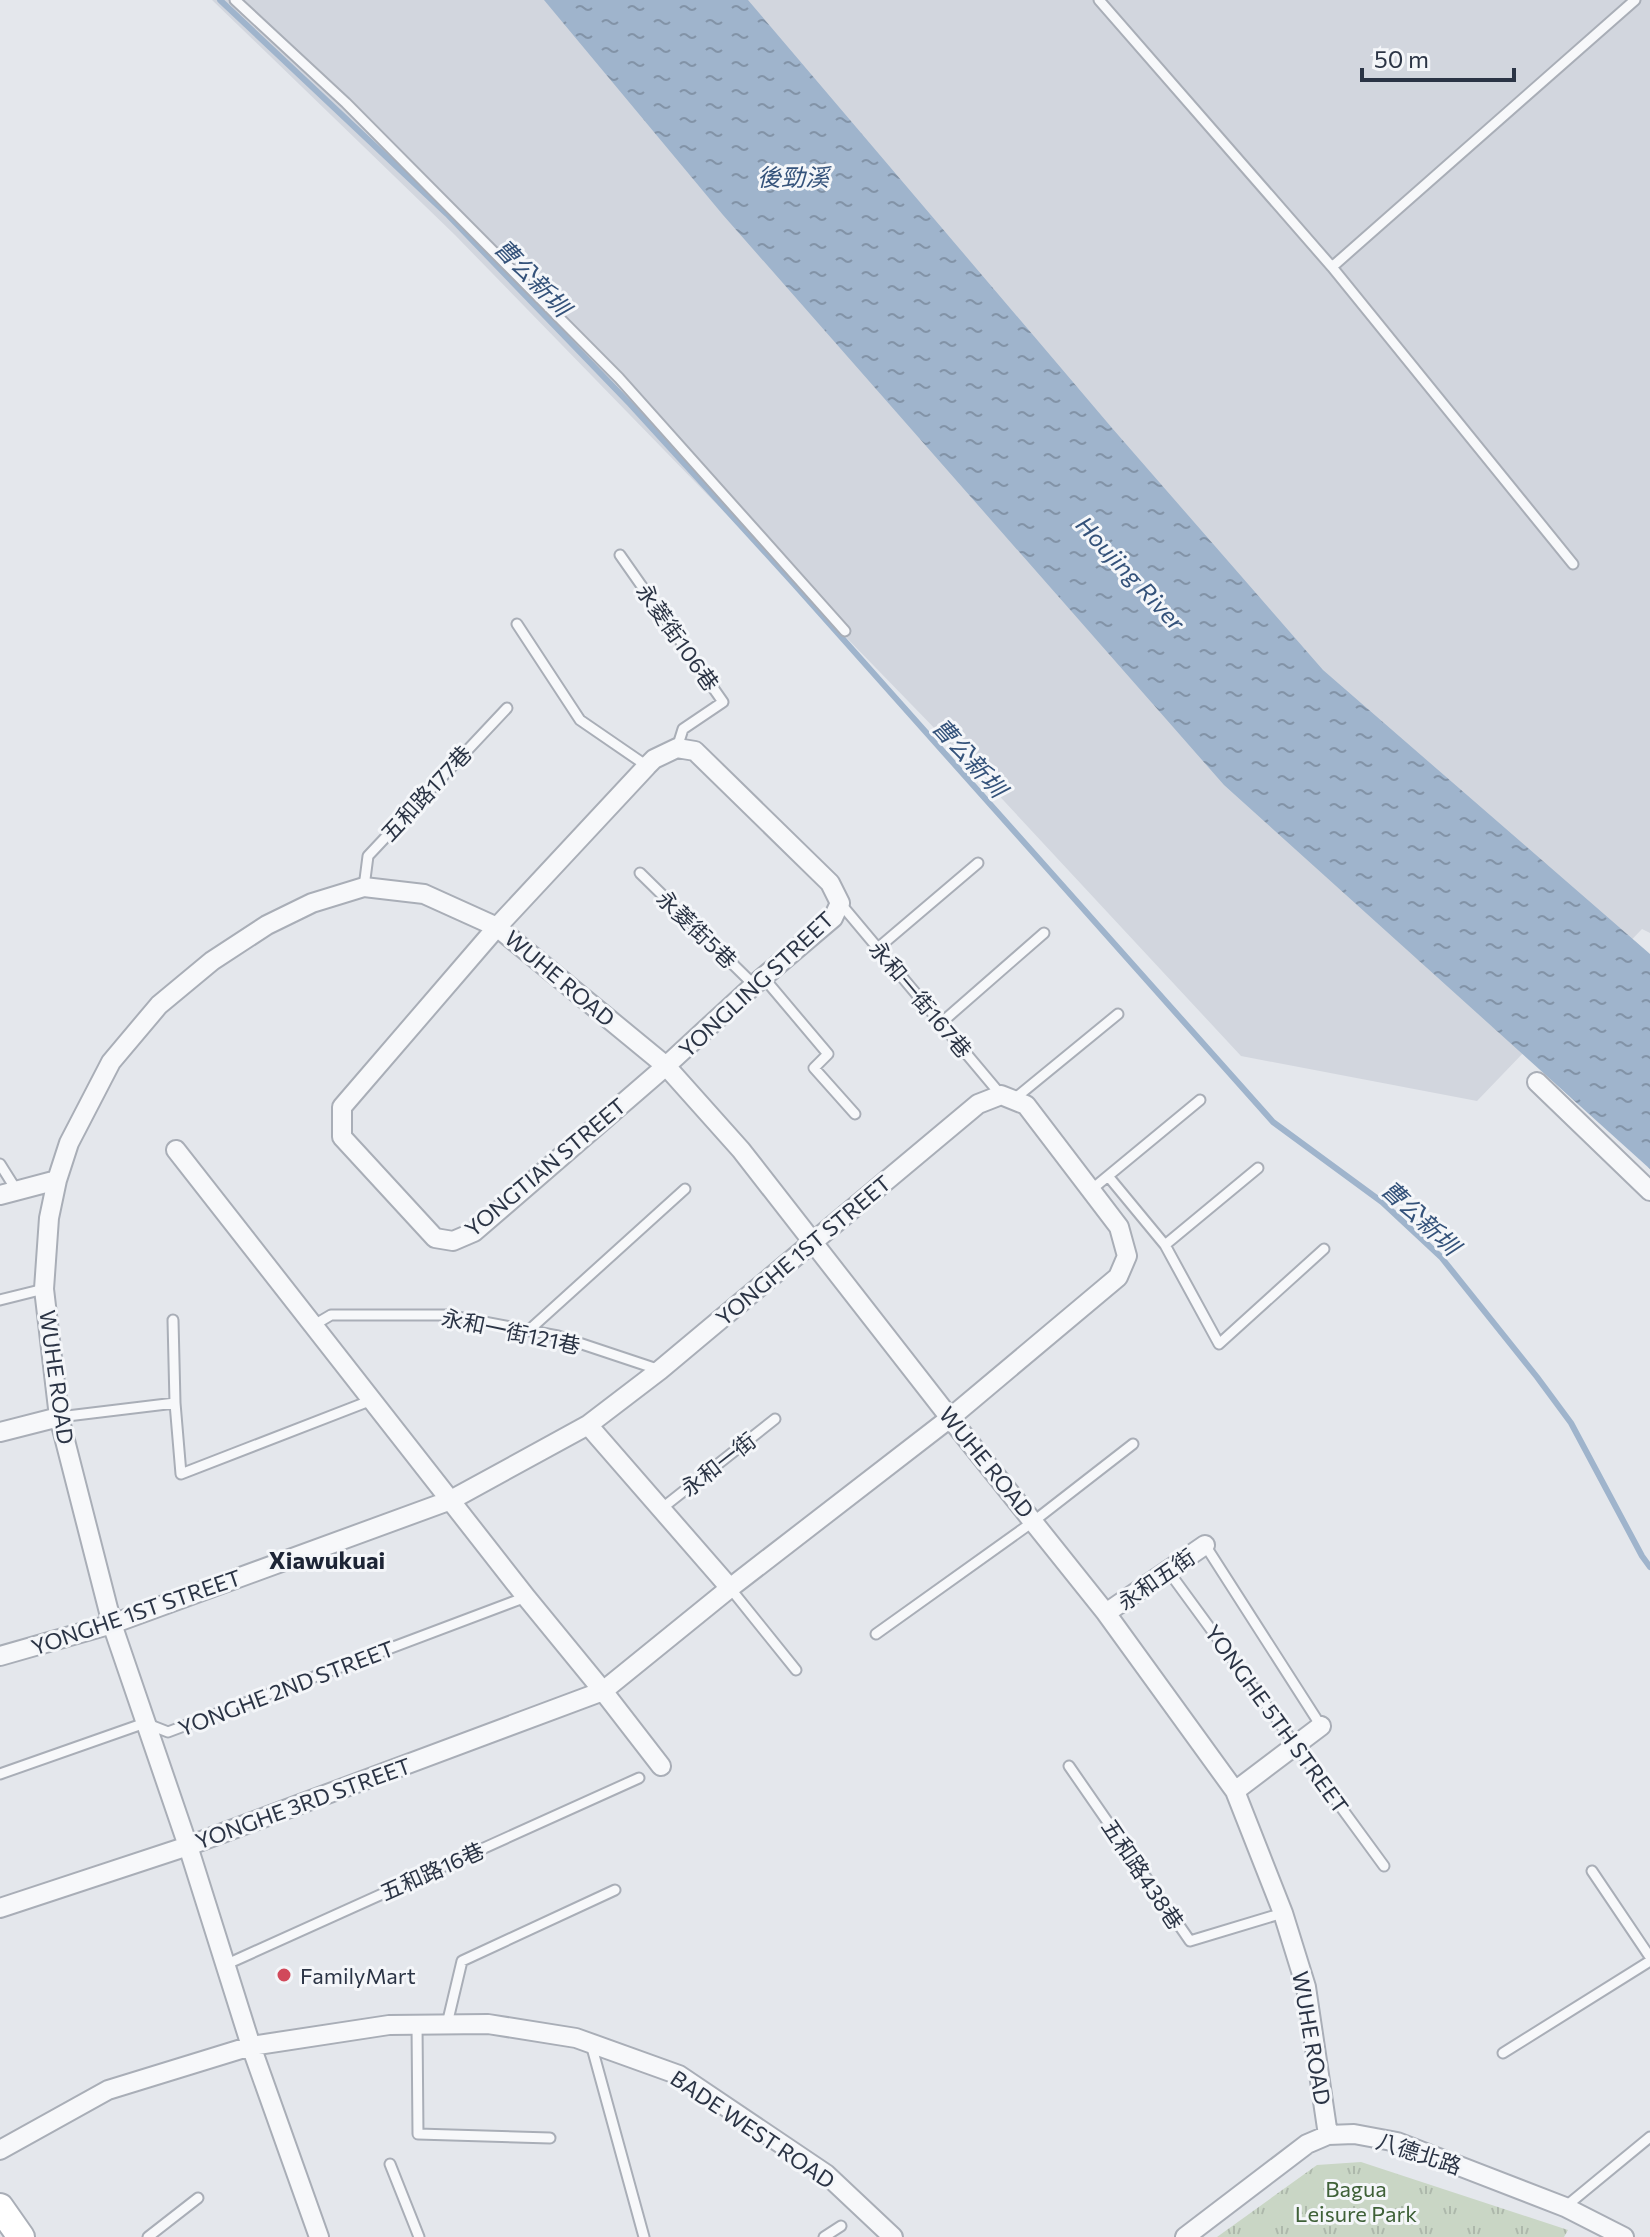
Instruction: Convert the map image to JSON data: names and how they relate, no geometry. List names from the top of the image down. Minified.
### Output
{"streets":{"street":["WUHE ROAD","YONGLING STREET","YONGTIAN STREET","YONGHE 1ST STREET","永和一街","永和五街","YONGHE 3RD STREET","BADE WEST ROAD","八德北路"],"lane":["永菱街106巷","五和路177巷","永菱街5巷","永和一街167巷","永和一街121巷","YONGHE 2ND STREET","YONGHE 5TH STREET","五和路16巷","五和路438巷"]},"crossings":[["永菱街106巷","YONGLING STREET"],["五和路177巷","WUHE ROAD"],["永菱街5巷","YONGLING STREET"],["WUHE ROAD","YONGLING STREET"],["WUHE ROAD","YONGTIAN STREET"],["WUHE ROAD","YONGHE 1ST STREET"],["WUHE ROAD","永和五街"],["WUHE ROAD","YONGHE 2ND STREET"],["WUHE ROAD","YONGHE 3RD STREET"],["WUHE ROAD","五和路16巷"],["WUHE ROAD","五和路438巷"],["WUHE ROAD","BADE WEST ROAD"],["WUHE ROAD","八德北路"],["YONGLING STREET","永和一街167巷"],["YONGLING STREET","YONGTIAN STREET"],["永和一街167巷","YONGHE 1ST STREET"],["YONGHE 1ST STREET","永和一街121巷"],["YONGHE 1ST STREET","永和一街"],["永和一街","YONGHE 3RD STREET"],["永和五街","YONGHE 5TH STREET"]],"districts":["Xiawukuai"],"water":["後勁溪","曹公新圳","Houjing River"],"parks":["Bagua Leisure Park"],"places":["FamilyMart"],"scale_bar":"50 m"}
